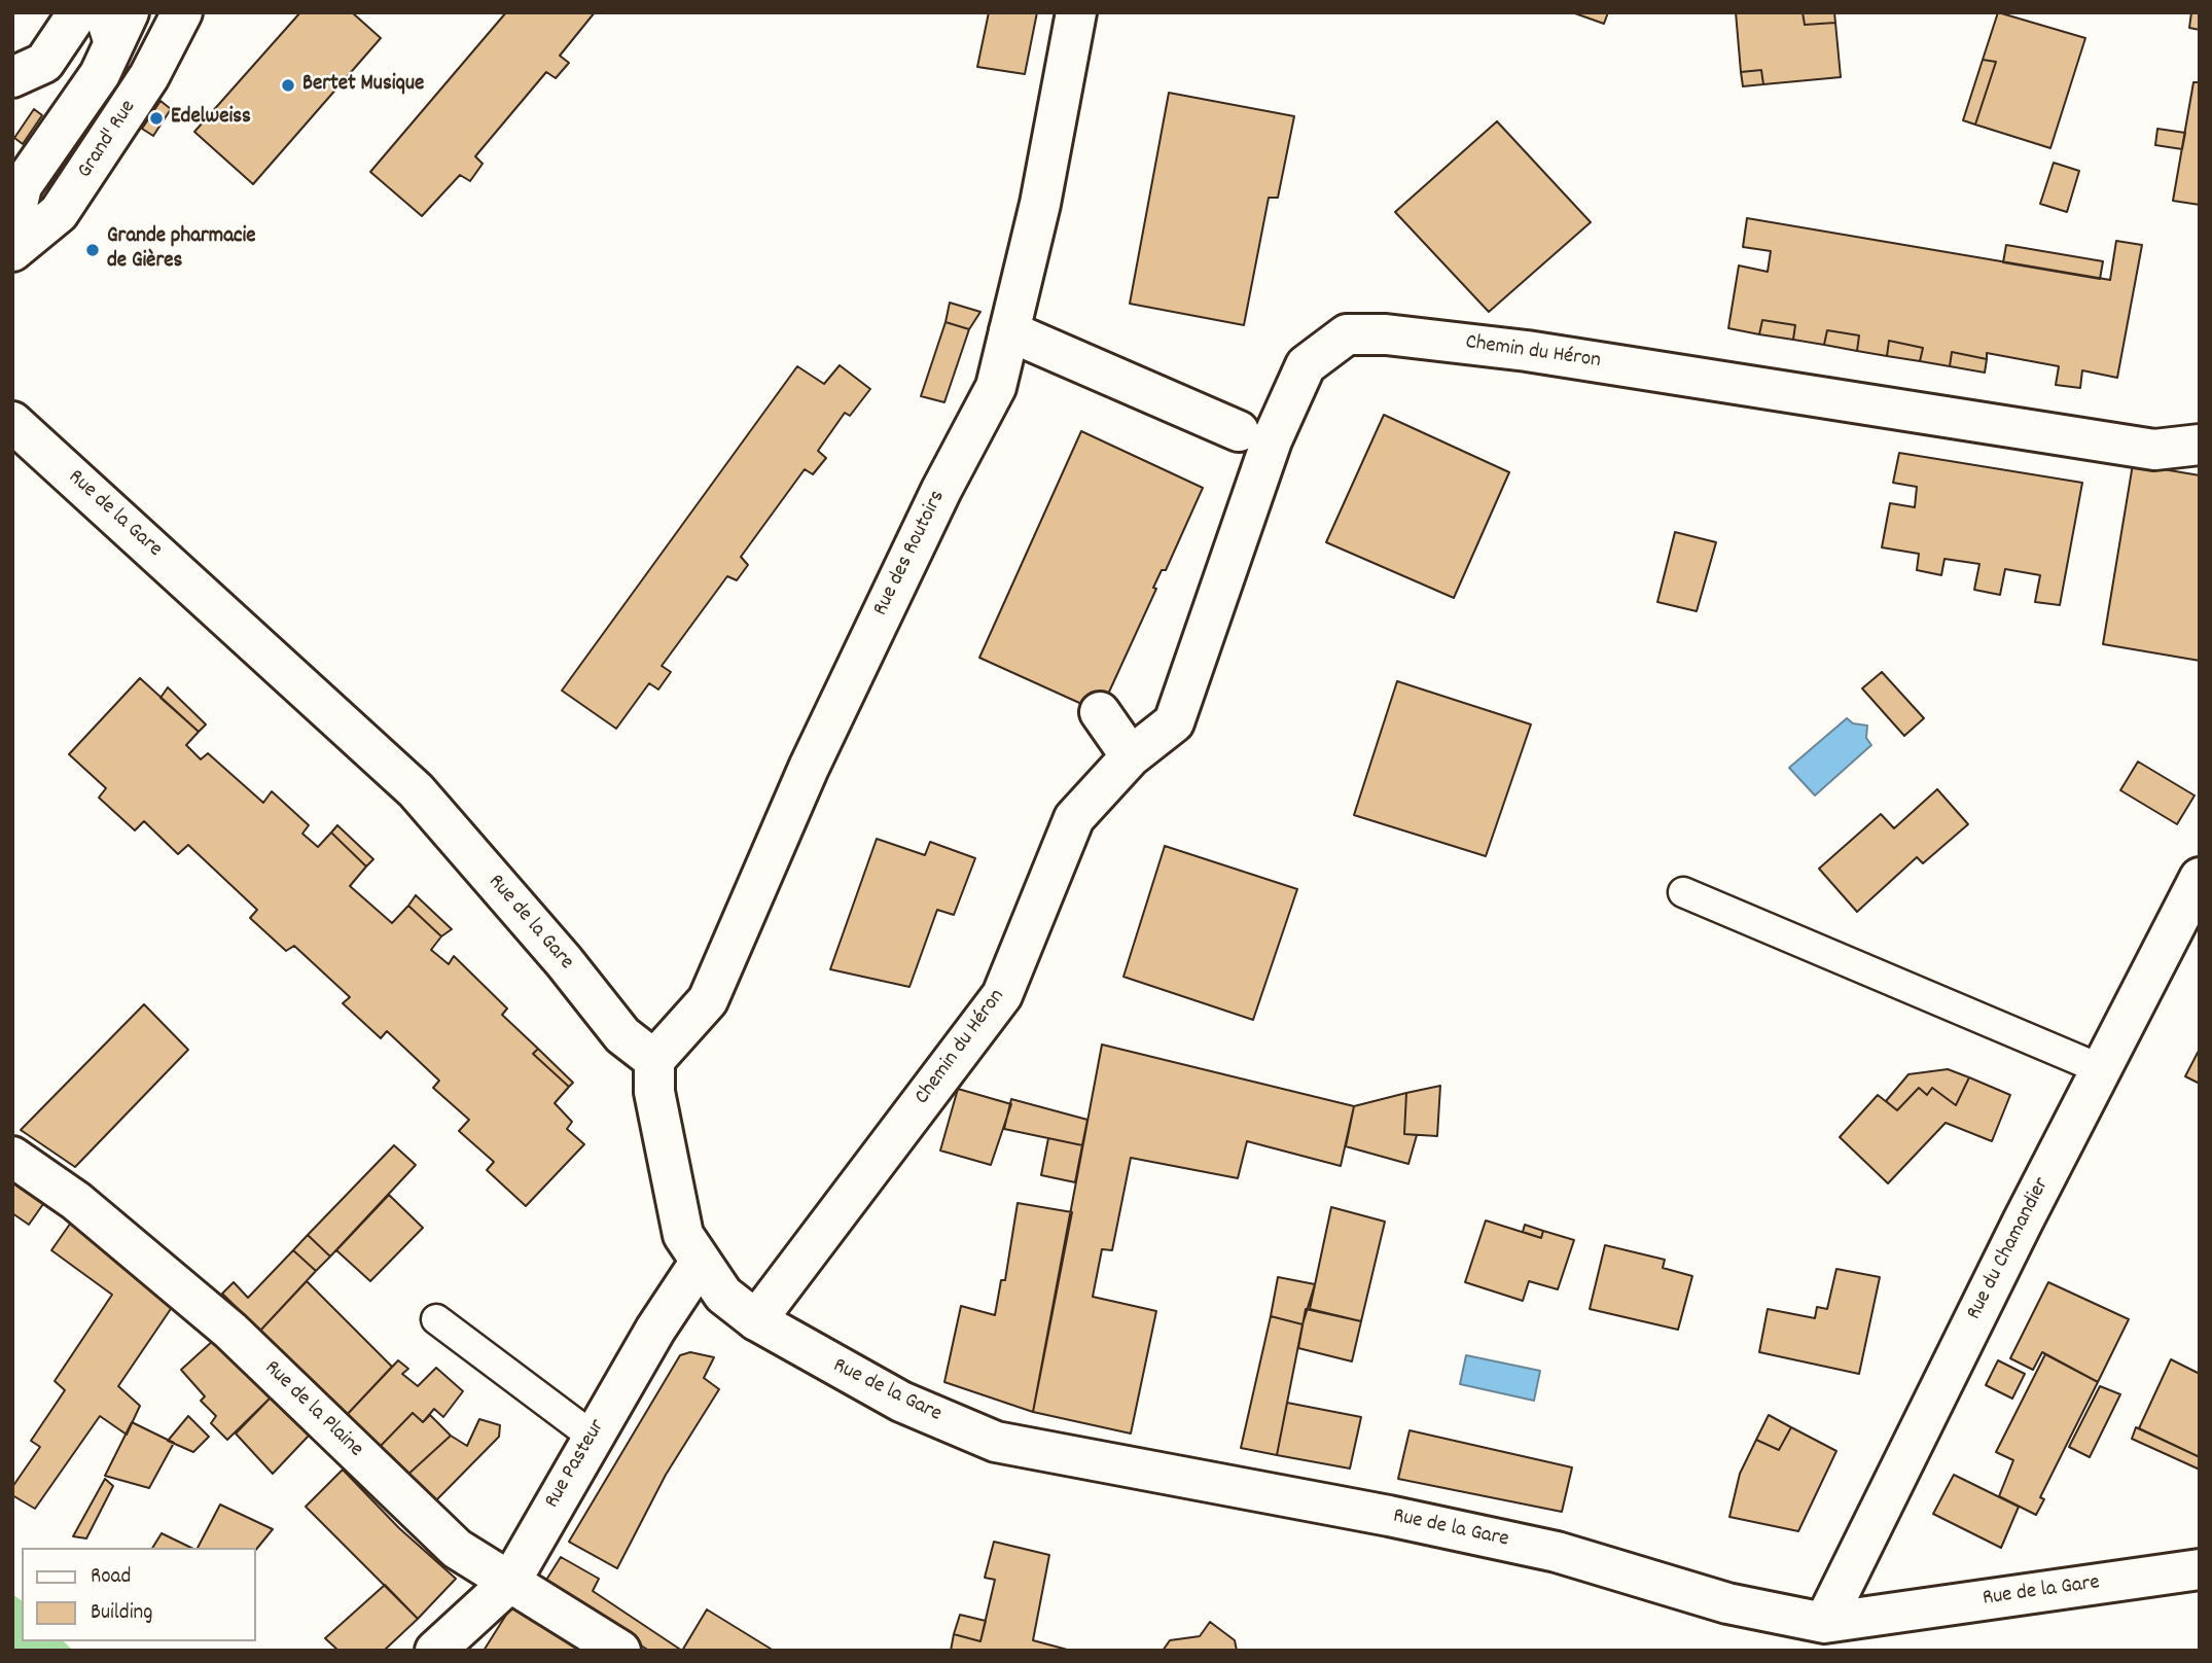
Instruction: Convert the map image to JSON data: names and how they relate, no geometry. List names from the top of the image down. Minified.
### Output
{"streets":{"street":["Grand' Rue","Chemin du Héron","Rue de la Gare","Rue des Routoirs","Rue du Chamandier","Rue de la Plaine","Rue Pasteur"]},"crossings":[["Chemin du Héron","Rue de la Gare"],["Rue de la Gare","Rue des Routoirs"],["Rue de la Gare","Rue du Chamandier"],["Rue de la Gare","Rue Pasteur"],["Rue de la Plaine","Rue Pasteur"]],"places":["Bertet Musique","Edelweiss","Grande pharmacie de Gières"],"legend":["Road","Building"]}
